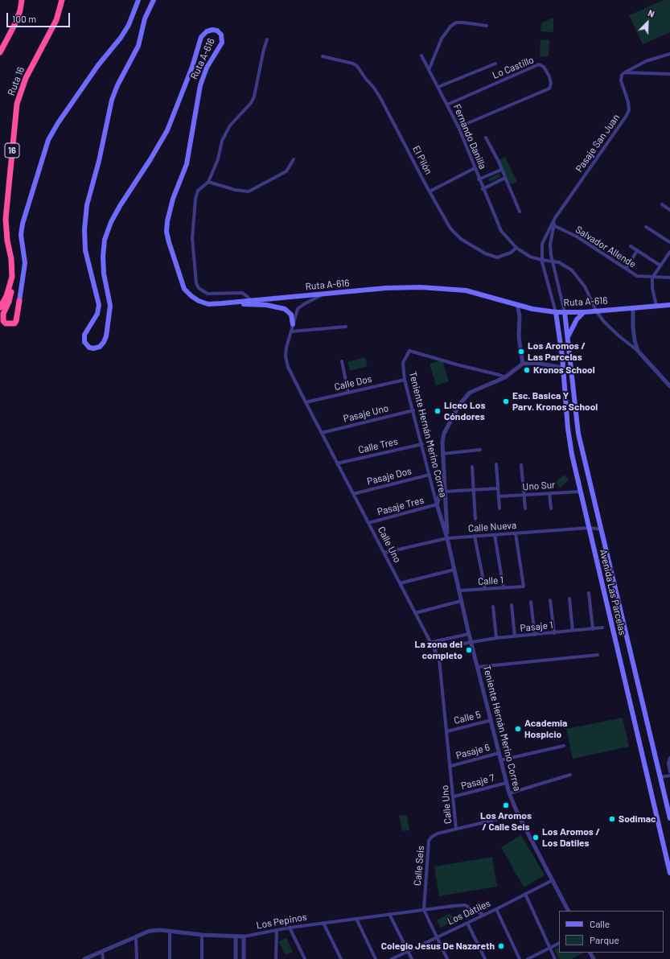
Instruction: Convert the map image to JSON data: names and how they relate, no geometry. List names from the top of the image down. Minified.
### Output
{"streets":{"highway":["Ruta 16","16"],"main road":["Ruta A-616","Avenida Las Parcelas"],"street":["Lo Castillo","Fernando Danilla","Pasaje San Juan","El Pilón","Salvador Allende","Calle Dos","Pasaje Uno","Teniente Hernán Merino Correa","Calle Tres","Pasaje Dos","Uno Sur","Pasaje Tres","Calle Nueva","Calle Uno","Calle 1","Pasaje 1","Calle 5","Pasaje 6","Pasaje 7","Calle Seis","Los Dátiles","Los Pepinos"]},"crossings":[["Ruta A-616","Pasaje San Juan"],["Ruta A-616","Calle Uno"],["Ruta A-616","Avenida Las Parcelas"],["Lo Castillo","Fernando Danilla"],["Fernando Danilla","El Pilón"],["Pasaje San Juan","Salvador Allende"],["Pasaje San Juan","Avenida Las Parcelas"],["Calle Dos","Teniente Hernán Merino Correa"],["Calle Dos","Calle Uno"],["Pasaje Uno","Teniente Hernán Merino Correa"],["Pasaje Uno","Calle Uno"],["Teniente Hernán Merino Correa","Calle Tres"],["Teniente Hernán Merino Correa","Pasaje Dos"],["Teniente Hernán Merino Correa","Pasaje Tres"],["Teniente Hernán Merino Correa","Calle Nueva"],["Teniente Hernán Merino Correa","Calle 1"],["Teniente Hernán Merino Correa","Pasaje 1"],["Teniente Hernán Merino Correa","Calle 5"],["Teniente Hernán Merino Correa","Pasaje 6"],["Teniente Hernán Merino Correa","Pasaje 7"],["Teniente Hernán Merino Correa","Calle Seis"],["Teniente Hernán Merino Correa","Los Dátiles"],["Calle Tres","Calle Uno"],["Pasaje Dos","Calle Uno"],["Uno Sur","Avenida Las Parcelas"],["Pasaje Tres","Calle Uno"],["Calle Nueva","Calle Uno"],["Calle Nueva","Calle 1"],["Calle Nueva","Avenida Las Parcelas"],["Calle Uno","Pasaje 1"],["Calle Uno","Calle 5"],["Calle Uno","Pasaje 6"],["Calle Uno","Pasaje 7"],["Calle Uno","Calle Seis"],["Calle Seis","Los Pepinos"],["Los Dátiles","Los Pepinos"]],"places":["Los Aromos / Las Parcelas","Kronos School","Esc. Basica Y Parv. Kronos School","Liceo Los Cóndores","La zona del completo","Academia Hospicio","Los Aromos / Calle Seis","Sodimac","Los Aromos / Los Datiles","Colegio Jesus De Nazareth"],"legend":["Calle","Parque"],"scale_bar":"100 m","north":"top right"}
